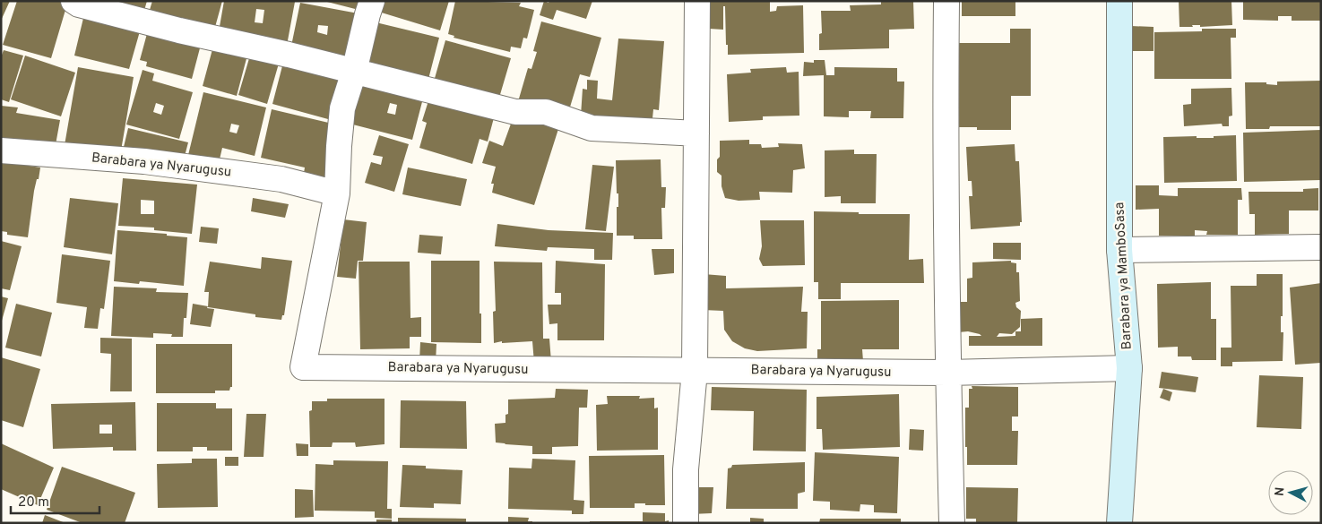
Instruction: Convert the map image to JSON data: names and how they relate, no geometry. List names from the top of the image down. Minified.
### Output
{"streets":{"street":["Barabara ya Nyarugusu","Barabara ya MamboSasa"]},"crossings":[["Barabara ya Nyarugusu","Barabara ya MamboSasa"]],"scale_bar":"20 m","north":"left"}
